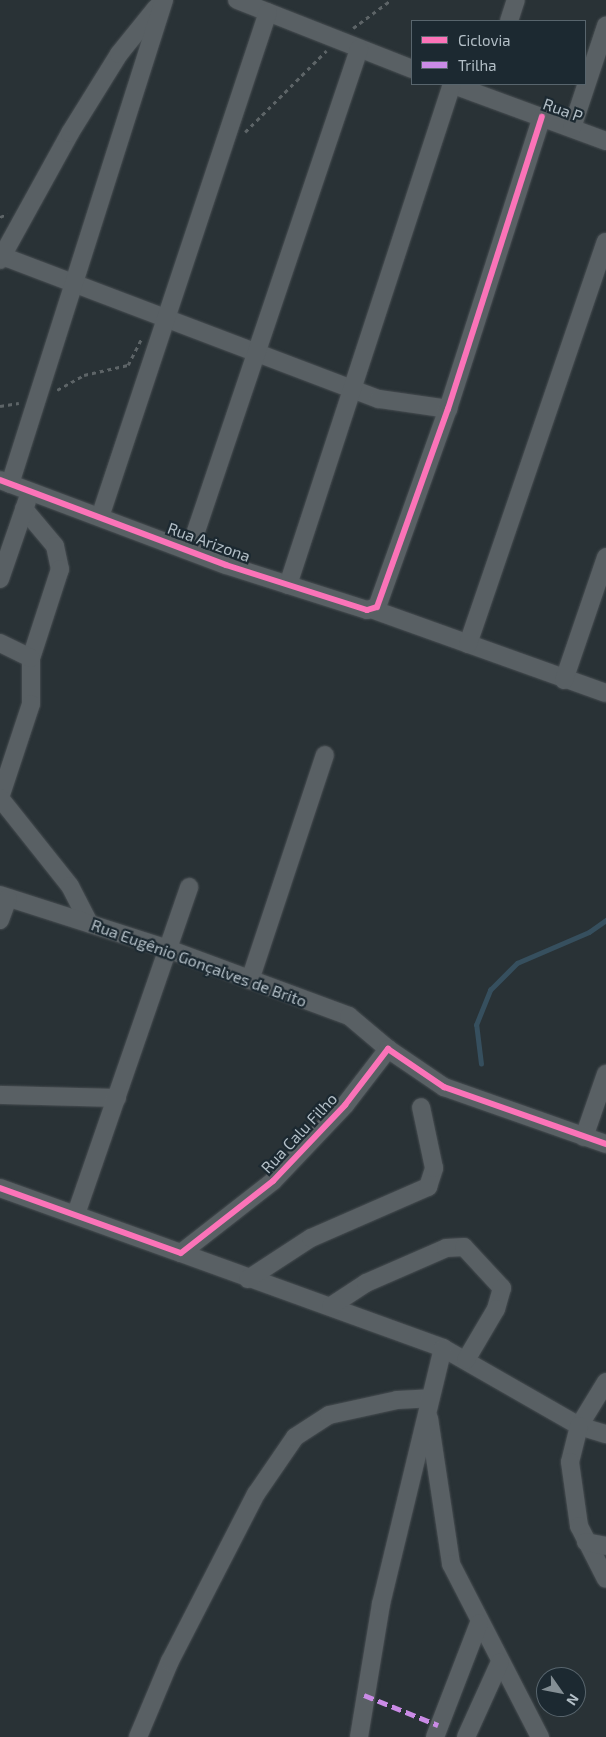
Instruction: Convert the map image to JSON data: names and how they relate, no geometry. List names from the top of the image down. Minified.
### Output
{"streets":{"street":["Rua P","Rua Arizona","Rua Eugênio Gonçalves de Brito","Rua Calu Filho"]},"crossings":[["Rua Eugênio Gonçalves de Brito","Rua Calu Filho"]],"legend":["Ciclovia","Trilha"],"north":"bottom right"}
